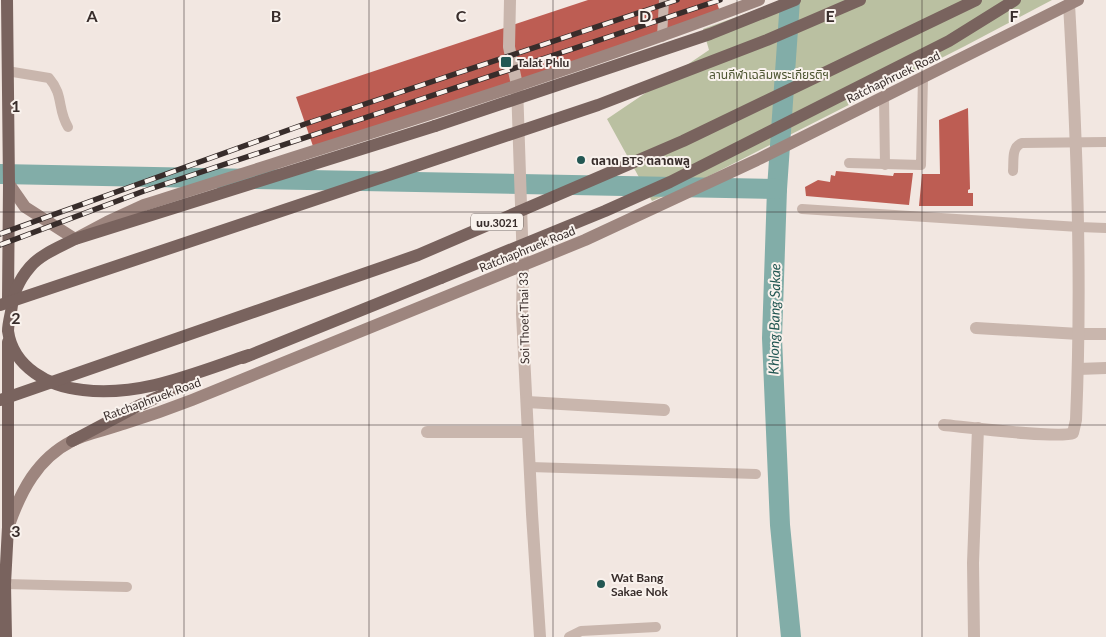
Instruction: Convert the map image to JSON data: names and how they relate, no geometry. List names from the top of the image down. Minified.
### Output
{"streets":{"main road":["Ratchaphruek Road","นบ.3021"],"street":["Soi Thoet Thai 33"]},"crossings":[["Ratchaphruek Road","Soi Thoet Thai 33"]],"water":["Khlong Bang Sakae"],"parks":["ลานกีฬาเฉลิมพระเกียรติฯ"],"places":{"transit":["Talat Phlu"],"other":["ตลาด BTS ตลาดพลู","Wat Bang Sakae Nok"]},"grid":{"columns":["A","B","C","D","E","F"],"rows":["1","2","3"]}}
